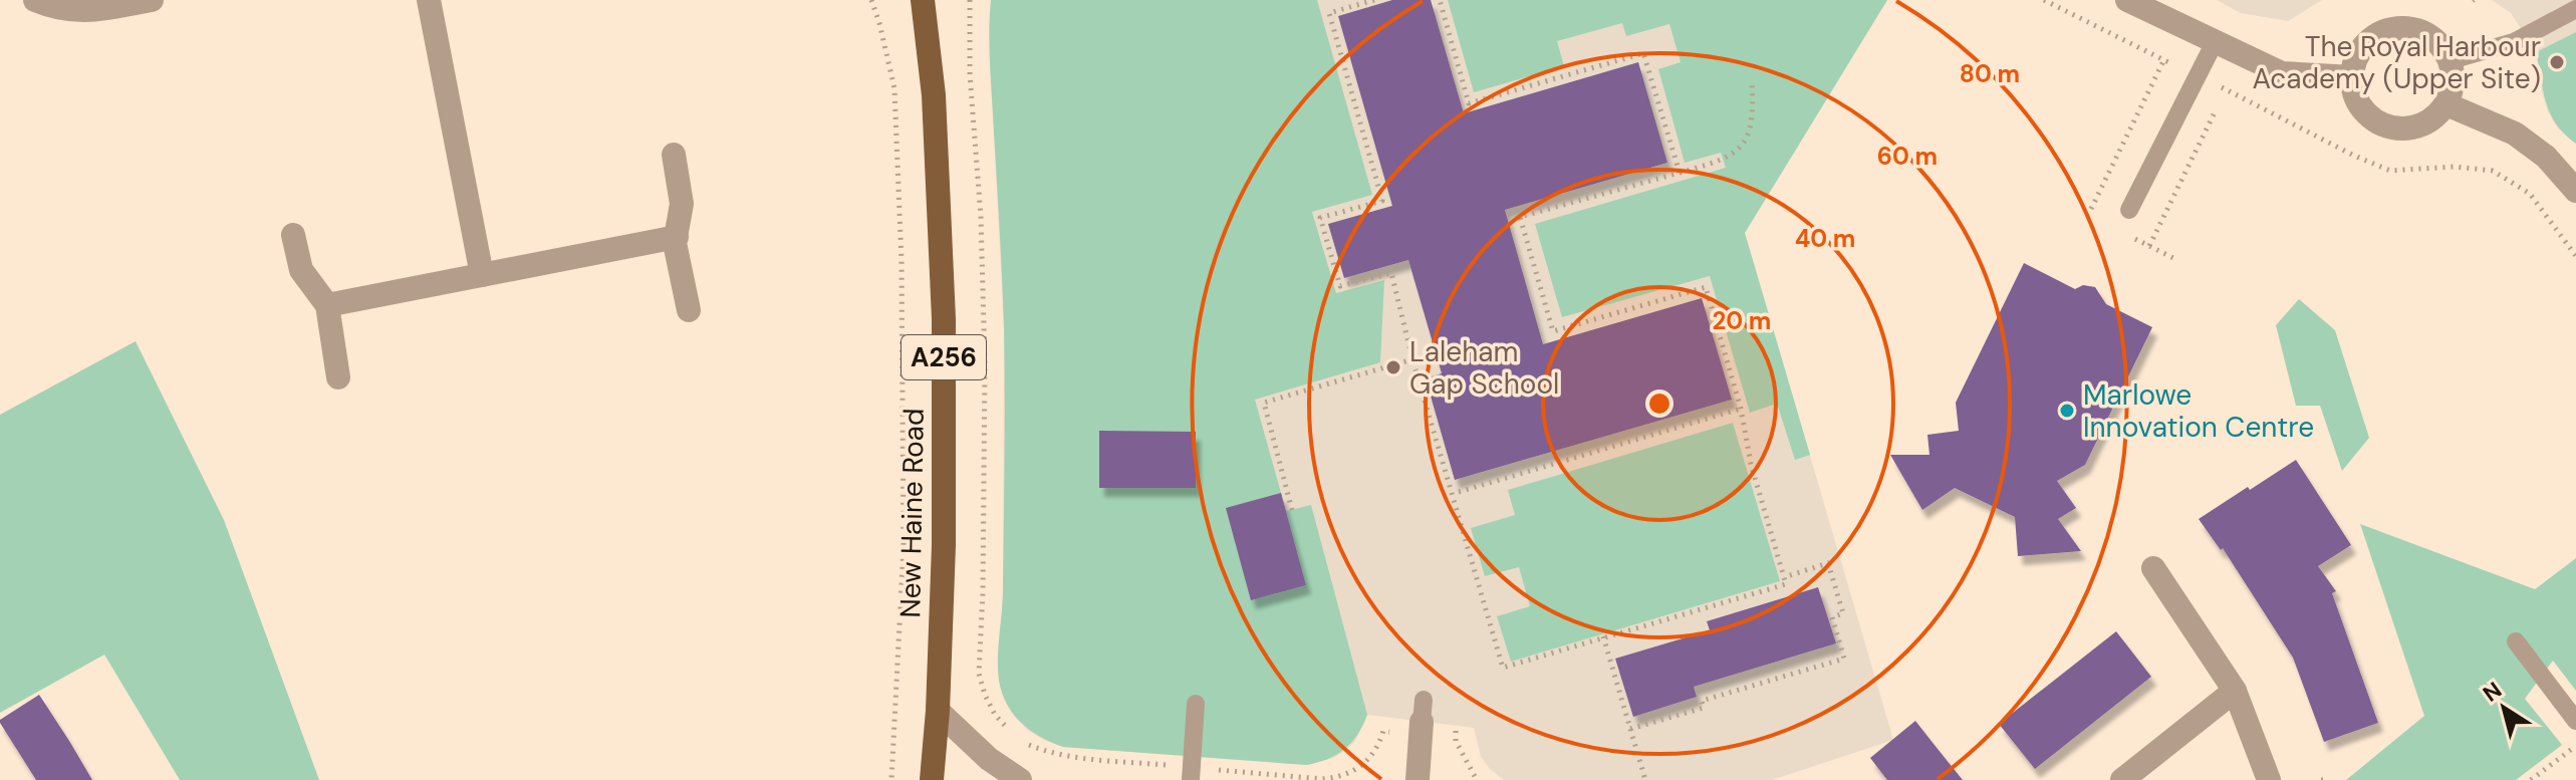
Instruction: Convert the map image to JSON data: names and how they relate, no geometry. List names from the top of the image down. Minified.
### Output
{"streets":{"main road":["A256","New Haine Road"]},"places":["The Royal Harbour Academy (Upper Site)","Laleham Gap School","Marlowe Innovation Centre"],"north":"top left","rings":["80 m","60 m","40 m","20 m"]}
